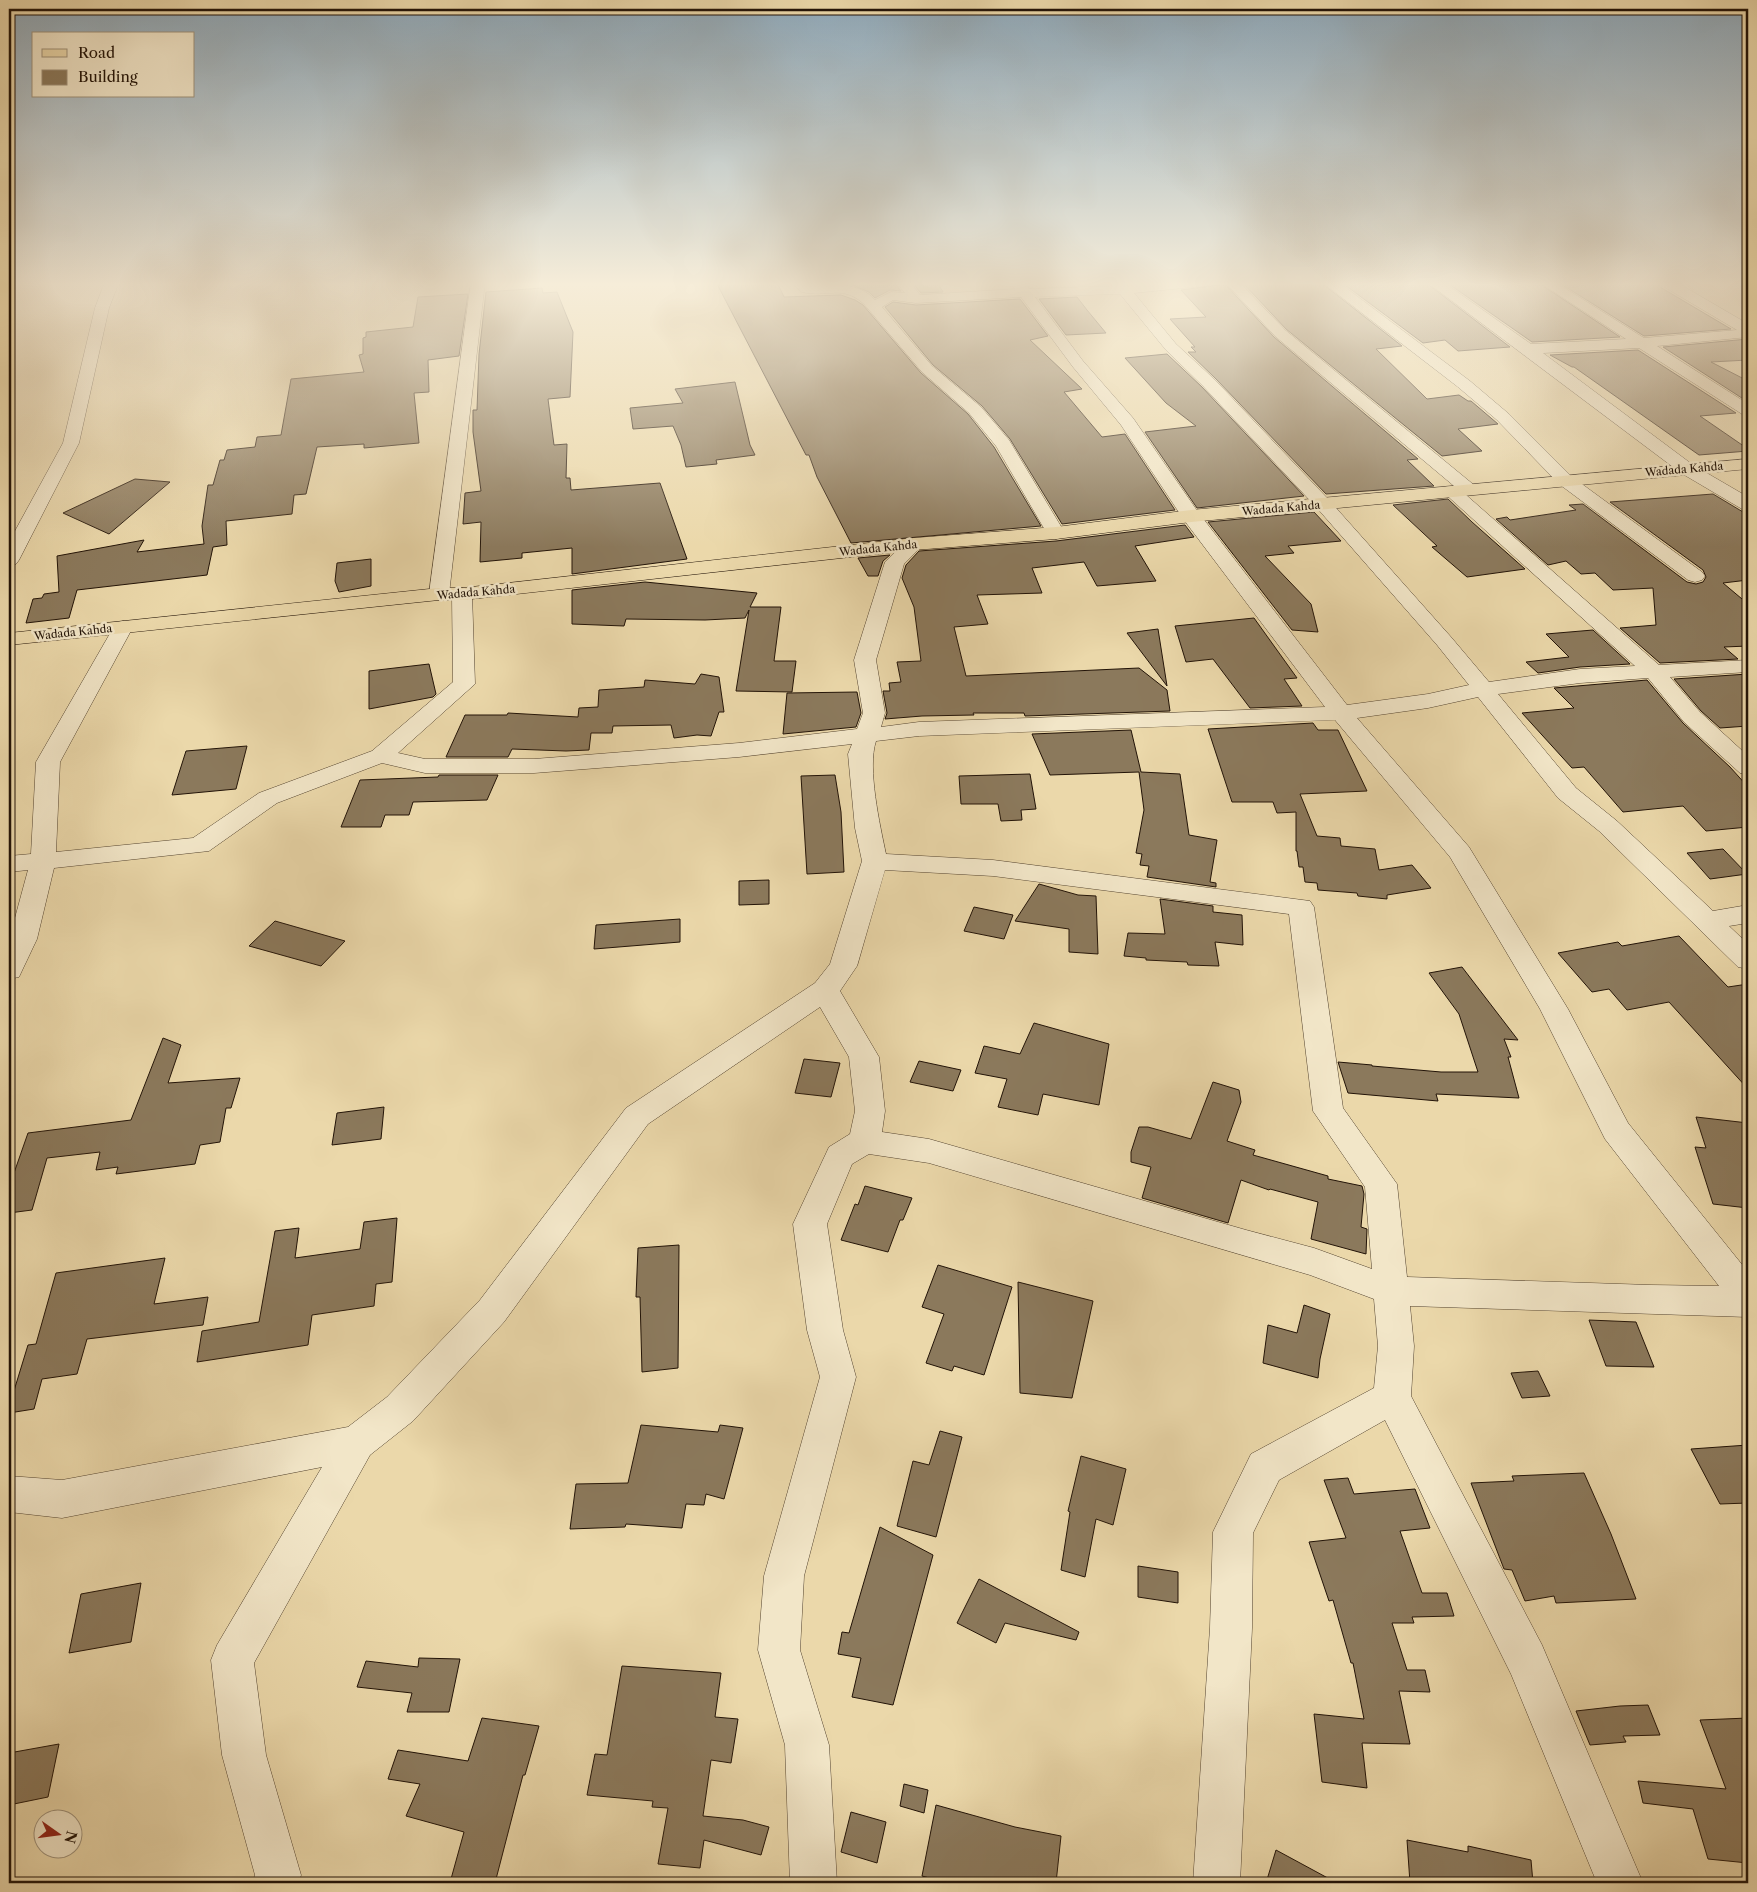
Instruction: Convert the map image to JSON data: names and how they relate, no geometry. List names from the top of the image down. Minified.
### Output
{"streets":{"main road":["Wadada Kahda"]},"legend":["Road","Building"],"north":"right"}
